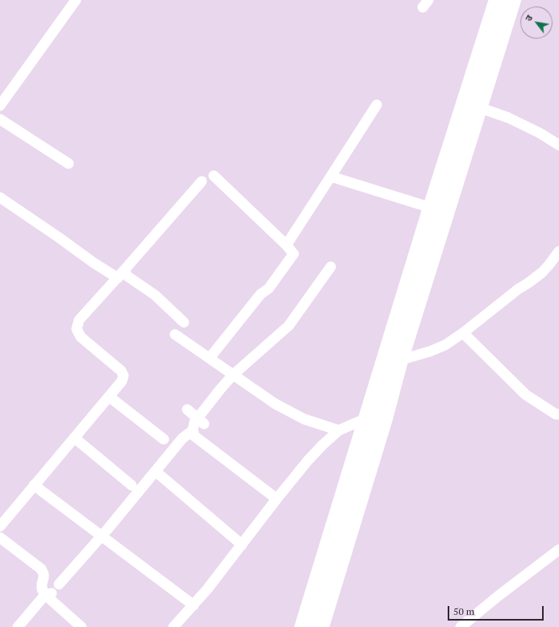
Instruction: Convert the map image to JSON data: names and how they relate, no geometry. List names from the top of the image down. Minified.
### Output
{"scale_bar":"50 m","north":"top left"}
